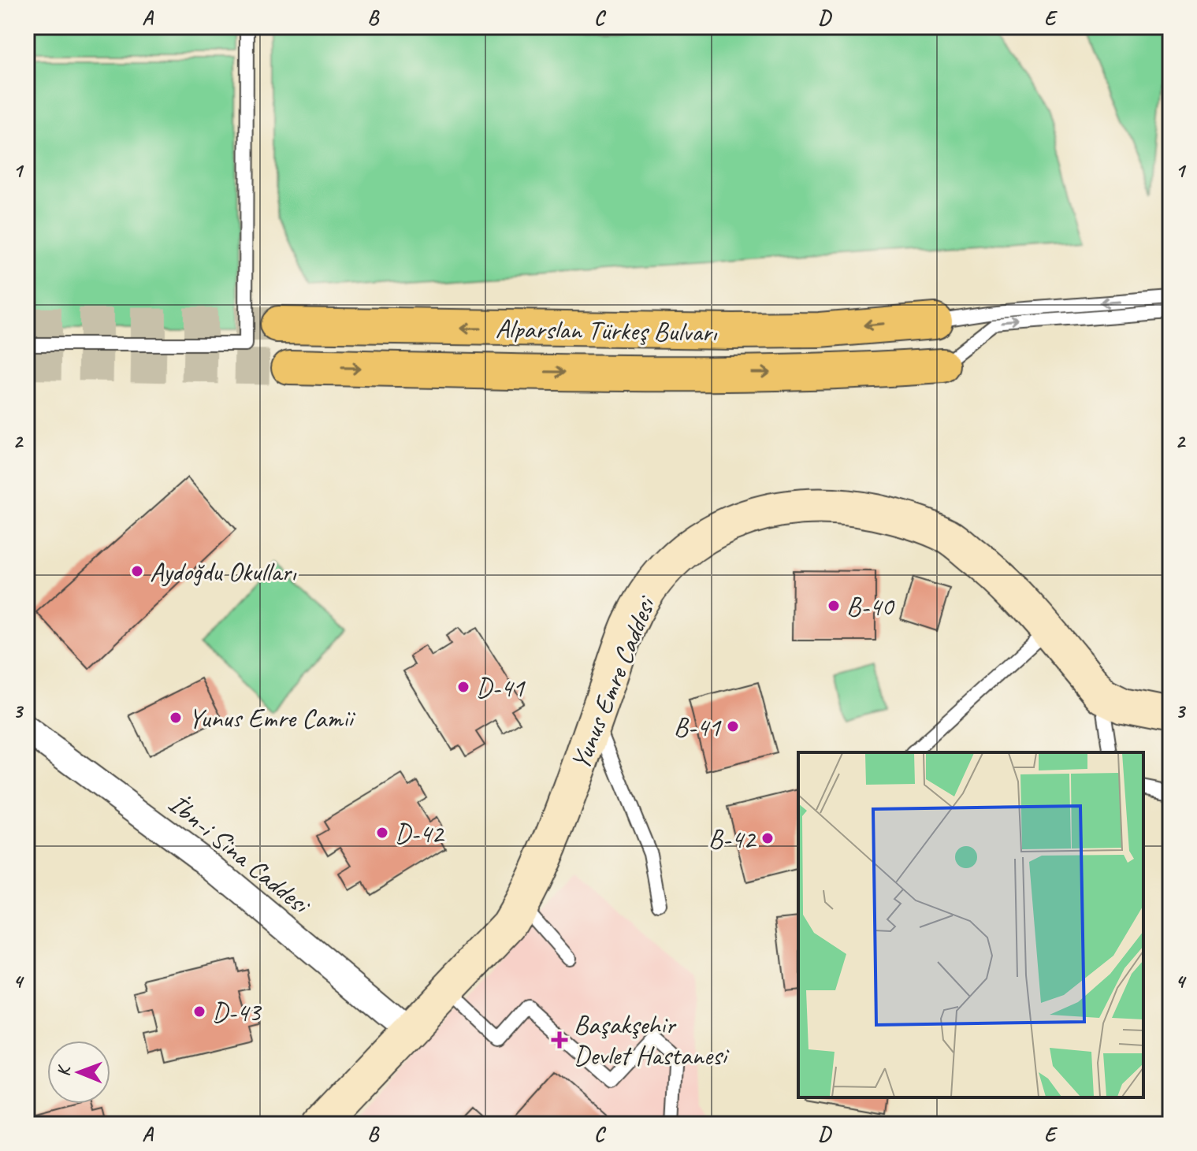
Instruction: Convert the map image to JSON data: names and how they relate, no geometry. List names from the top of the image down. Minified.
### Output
{"streets":{"main road":["Alparslan Türkeş Bulvarı"],"street":["Yunus Emre Caddesi","İbn-i Sina Caddesi"]},"crossings":[["Yunus Emre Caddesi","İbn-i Sina Caddesi"]],"places":{"other":["Aydoğdu Okulları","B-40","D-41","Yunus Emre Camii","B-41","D-42","B-42","D-43"],"health":["Başakşehir Devlet Hastanesi"]},"north":"left","grid":{"columns":["A","B","C","D","E"],"rows":["1","2","3","4"]}}
